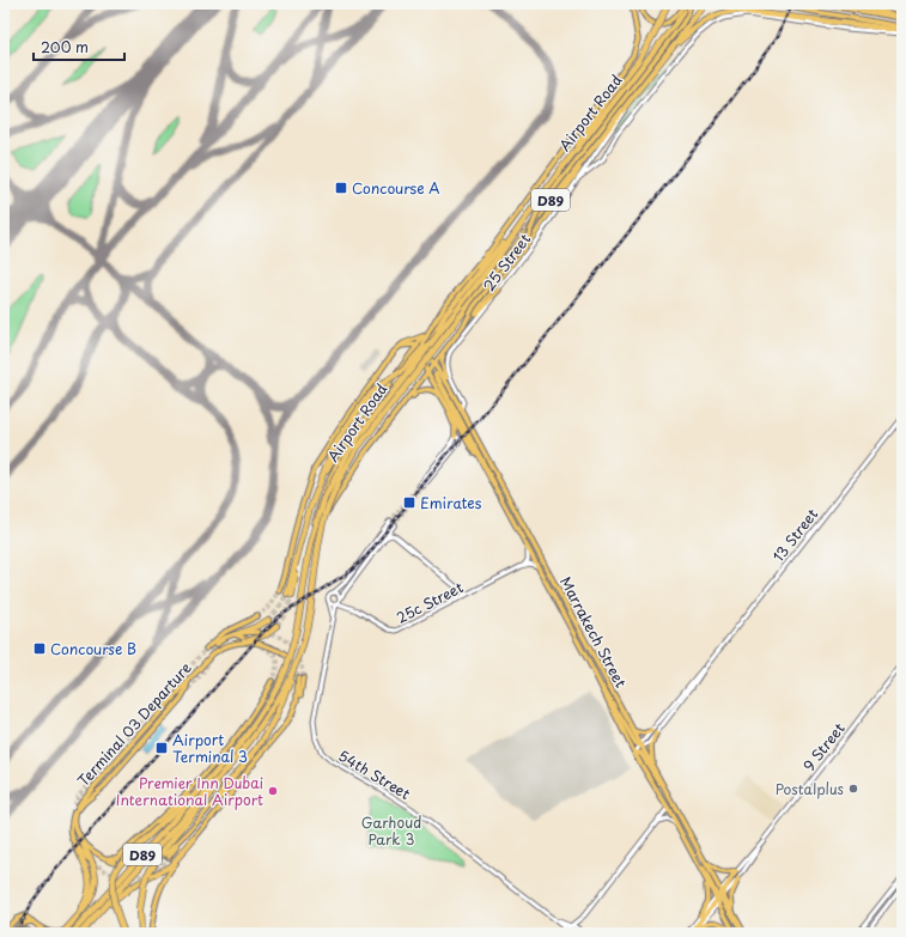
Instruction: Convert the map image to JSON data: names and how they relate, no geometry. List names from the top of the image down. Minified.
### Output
{"streets":{"highway":["Airport Road","D89"],"main road":["Marrakech Street","Terminal 03 Departure"],"street":["25 Street","13 Street","25c Street","9 Street","54th Street"]},"crossings":[["Airport Road","D89"],["Airport Road","25 Street"],["25 Street","Marrakech Street"],["13 Street","Marrakech Street"],["25c Street","Marrakech Street"],["25c Street","54th Street"],["Marrakech Street","9 Street"]],"parks":["Garhoud Park 3"],"places":{"transit":["Concourse A","Emirates","Concourse B","Airport Terminal 3"],"other":["Postalplus","Premier Inn Dubai International Airport"]},"scale_bar":"200 m"}
